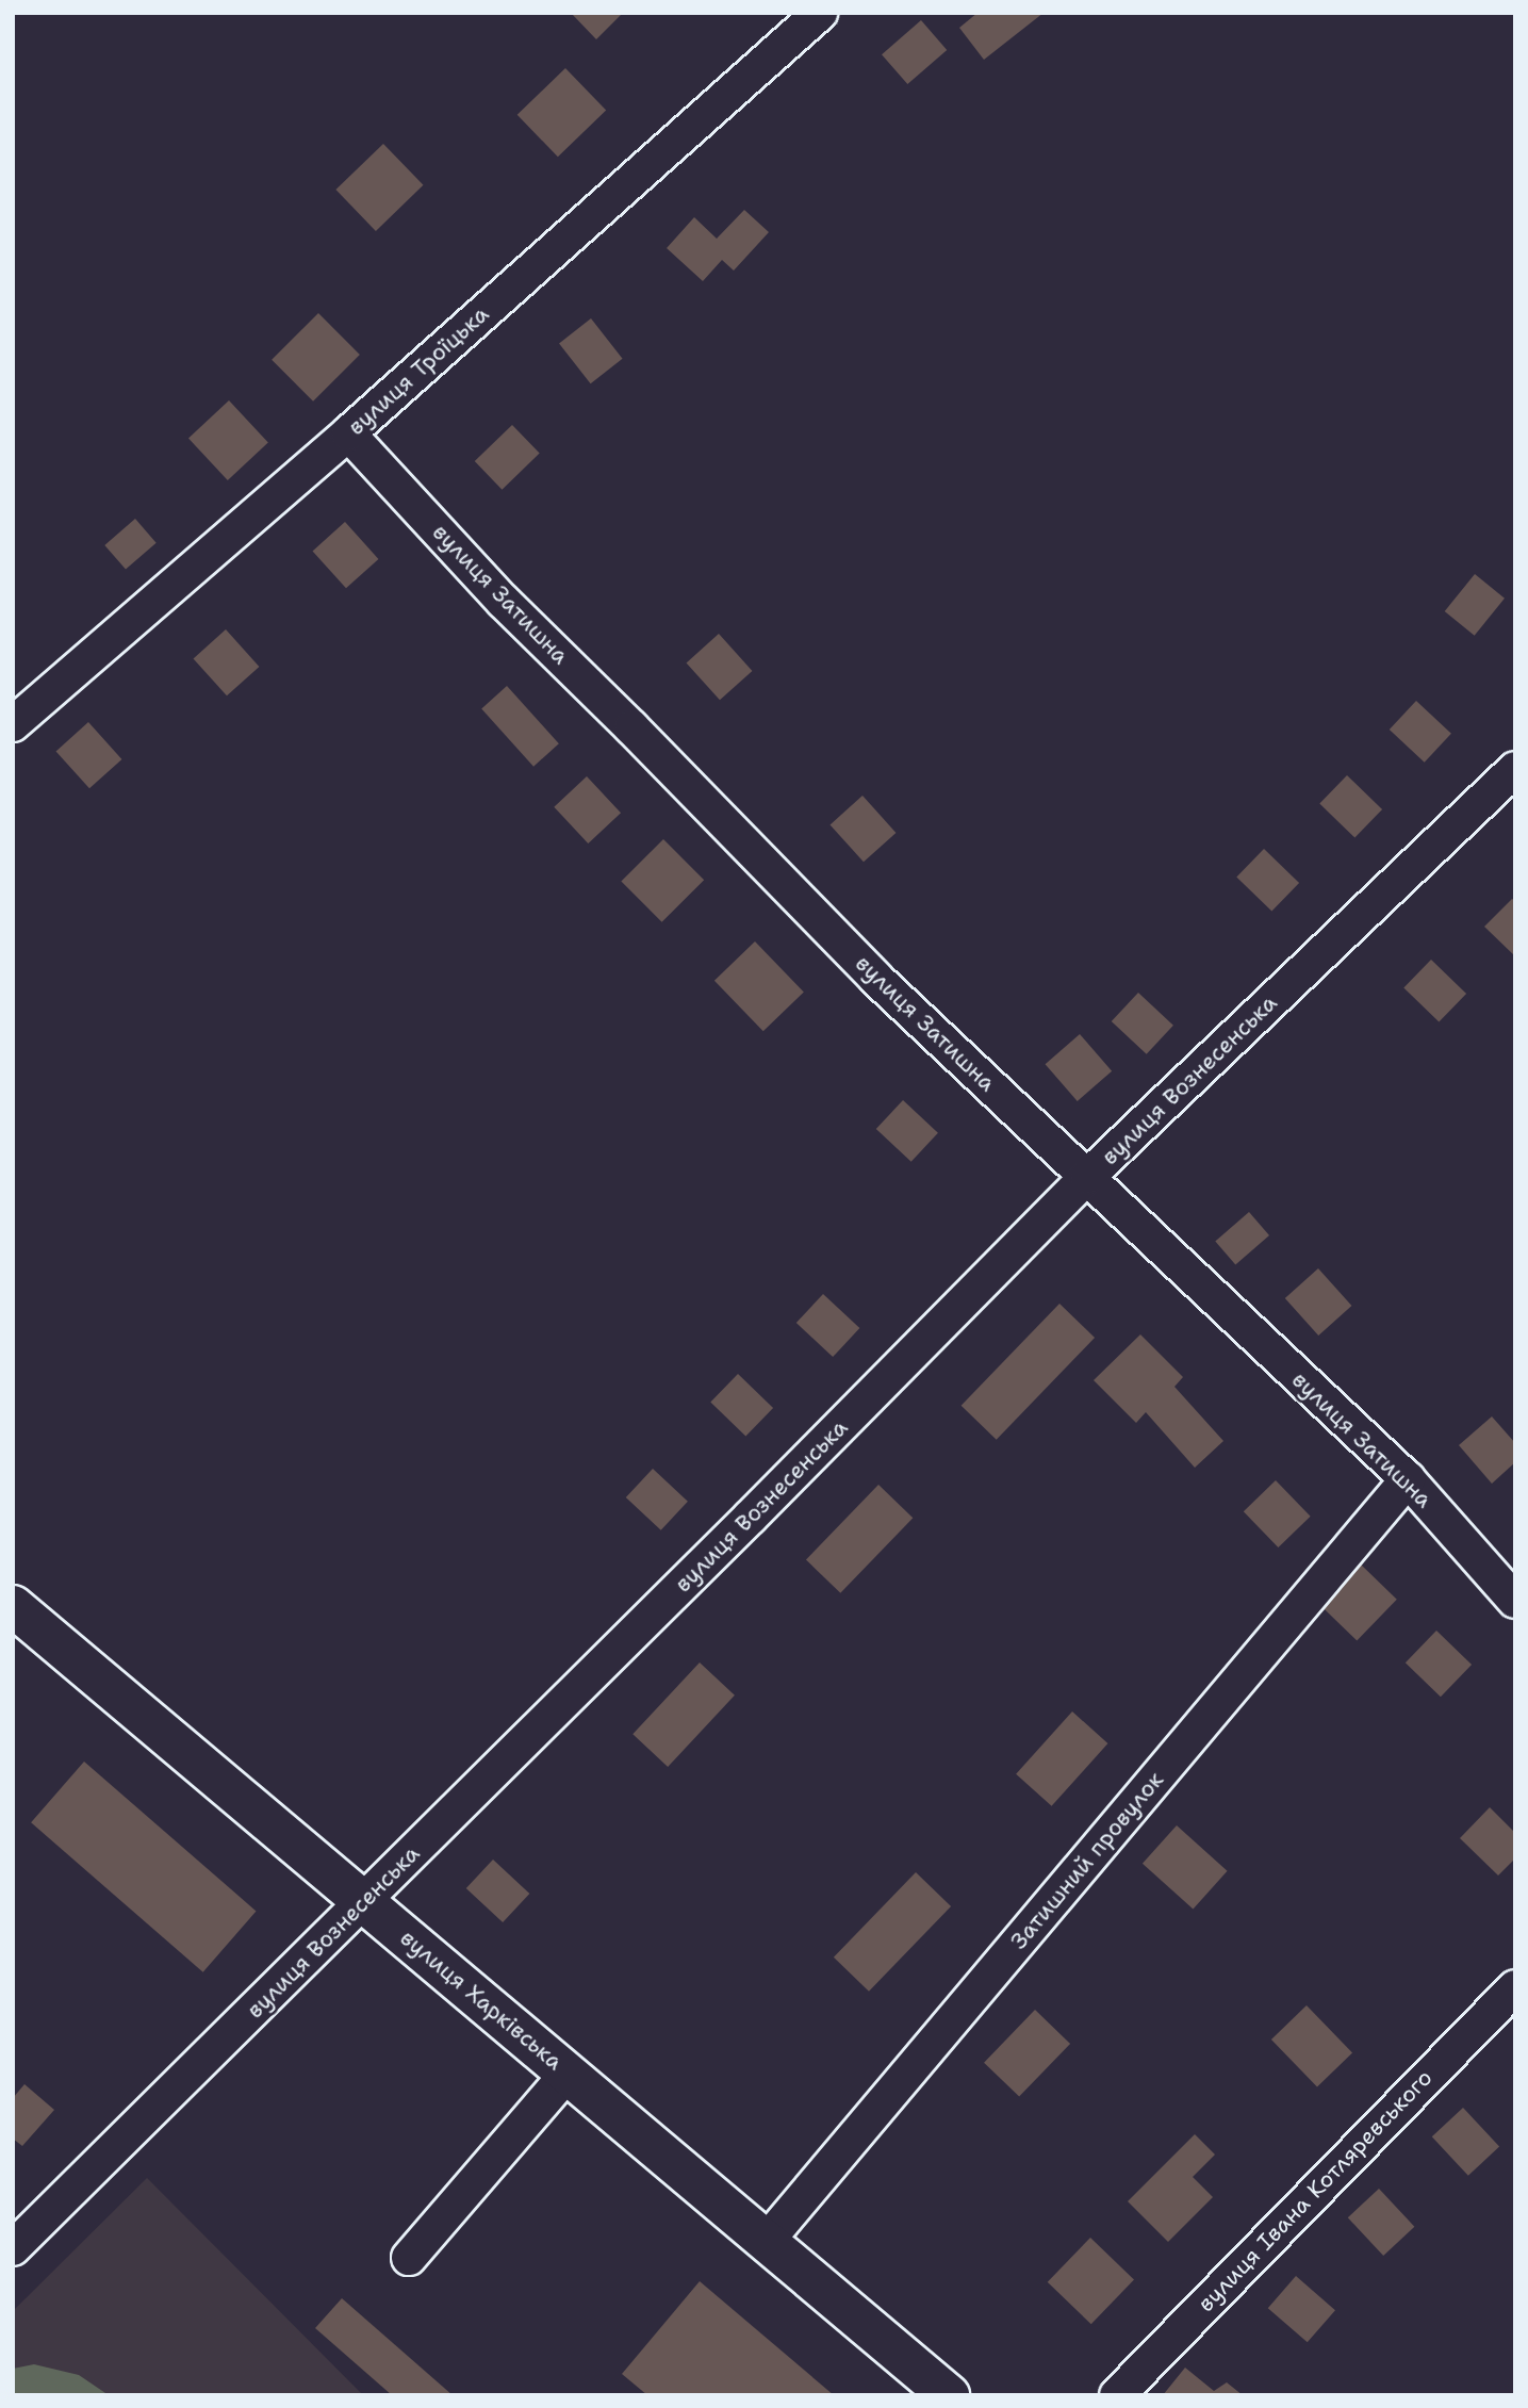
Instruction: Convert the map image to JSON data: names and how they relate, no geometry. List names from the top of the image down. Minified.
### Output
{"streets":{"street":["вулиця Троїцька","вулиця Затишна","вулиця Вознесенська","Затишний провулок","вулиця Харківська","вулиця Івана Котляревського"]},"crossings":[["вулиця Троїцька","вулиця Затишна"],["вулиця Затишна","вулиця Вознесенська"],["вулиця Затишна","Затишний провулок"],["вулиця Вознесенська","вулиця Харківська"],["Затишний провулок","вулиця Харківська"]]}
